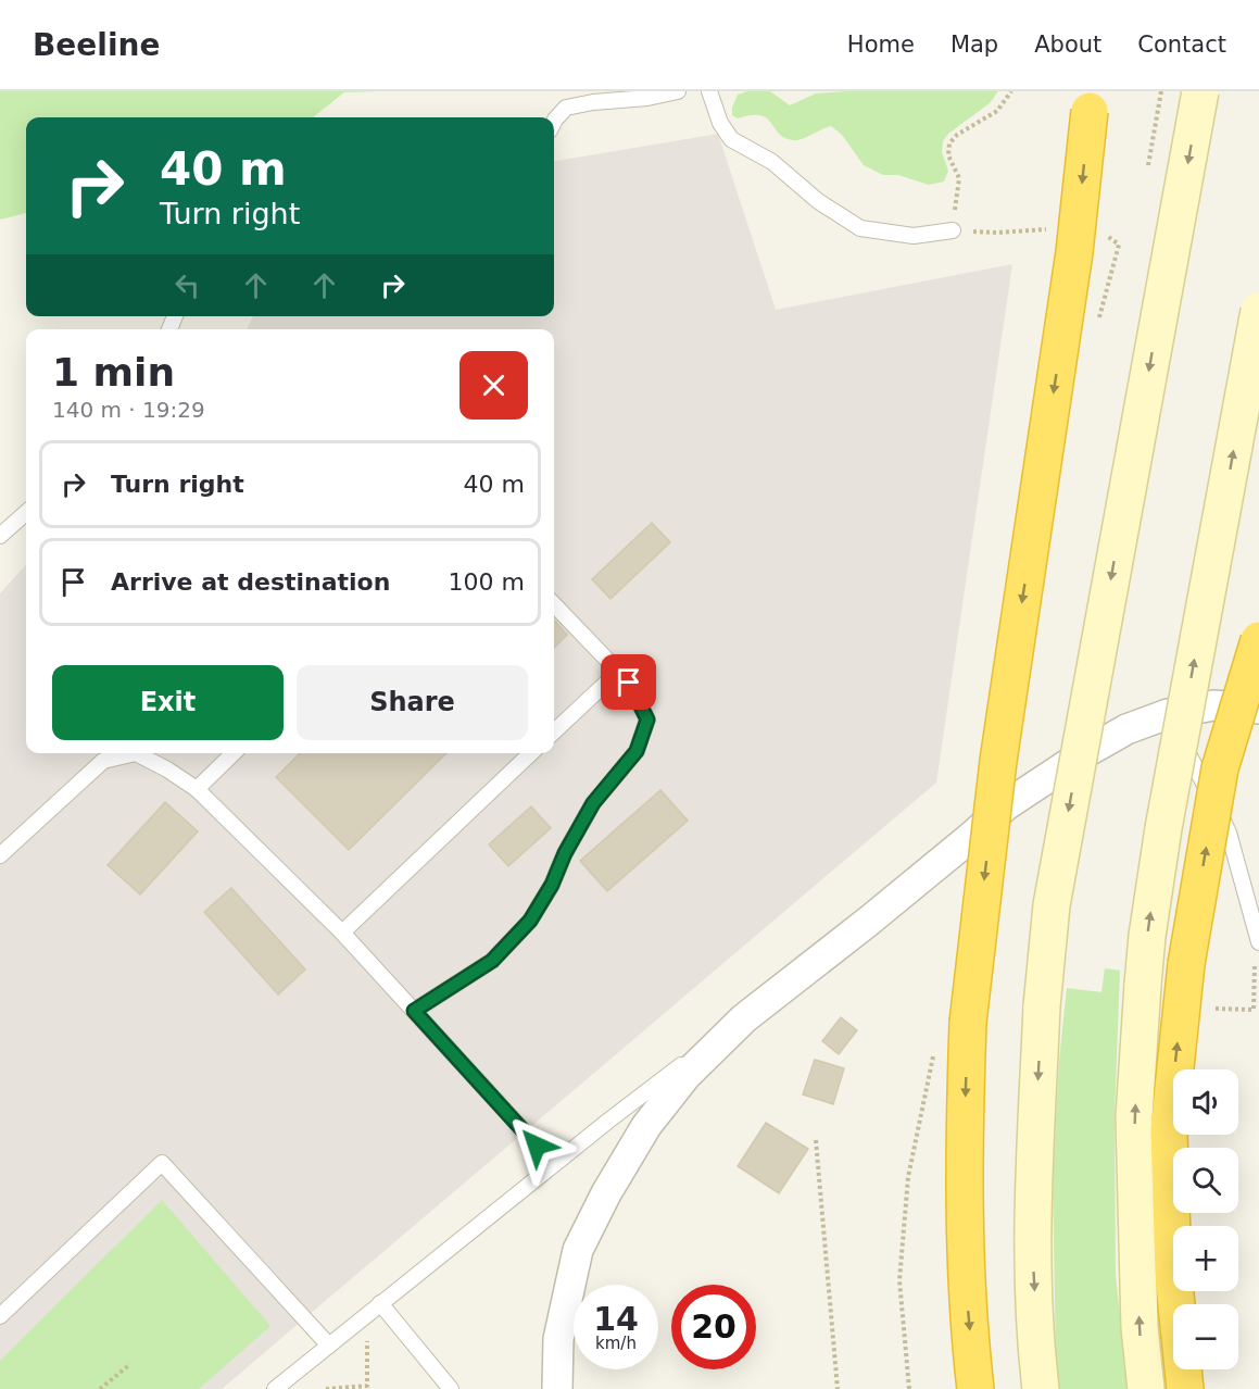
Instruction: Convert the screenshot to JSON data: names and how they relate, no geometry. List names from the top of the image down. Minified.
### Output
{"page":{"header":"Beeline","nav":["Home","Map","About","Contact"],"turn":["40 m","Turn right"],"heading":["1 min","140 m · 19:29"],"list":[{"name":"Turn right","value":"40 m"},{"name":"Arrive at destination","value":"100 m"}],"buttons":["Exit","Share"],"map_buttons":["+","−"],"speed":"14 km/h","limit":"20"}}
